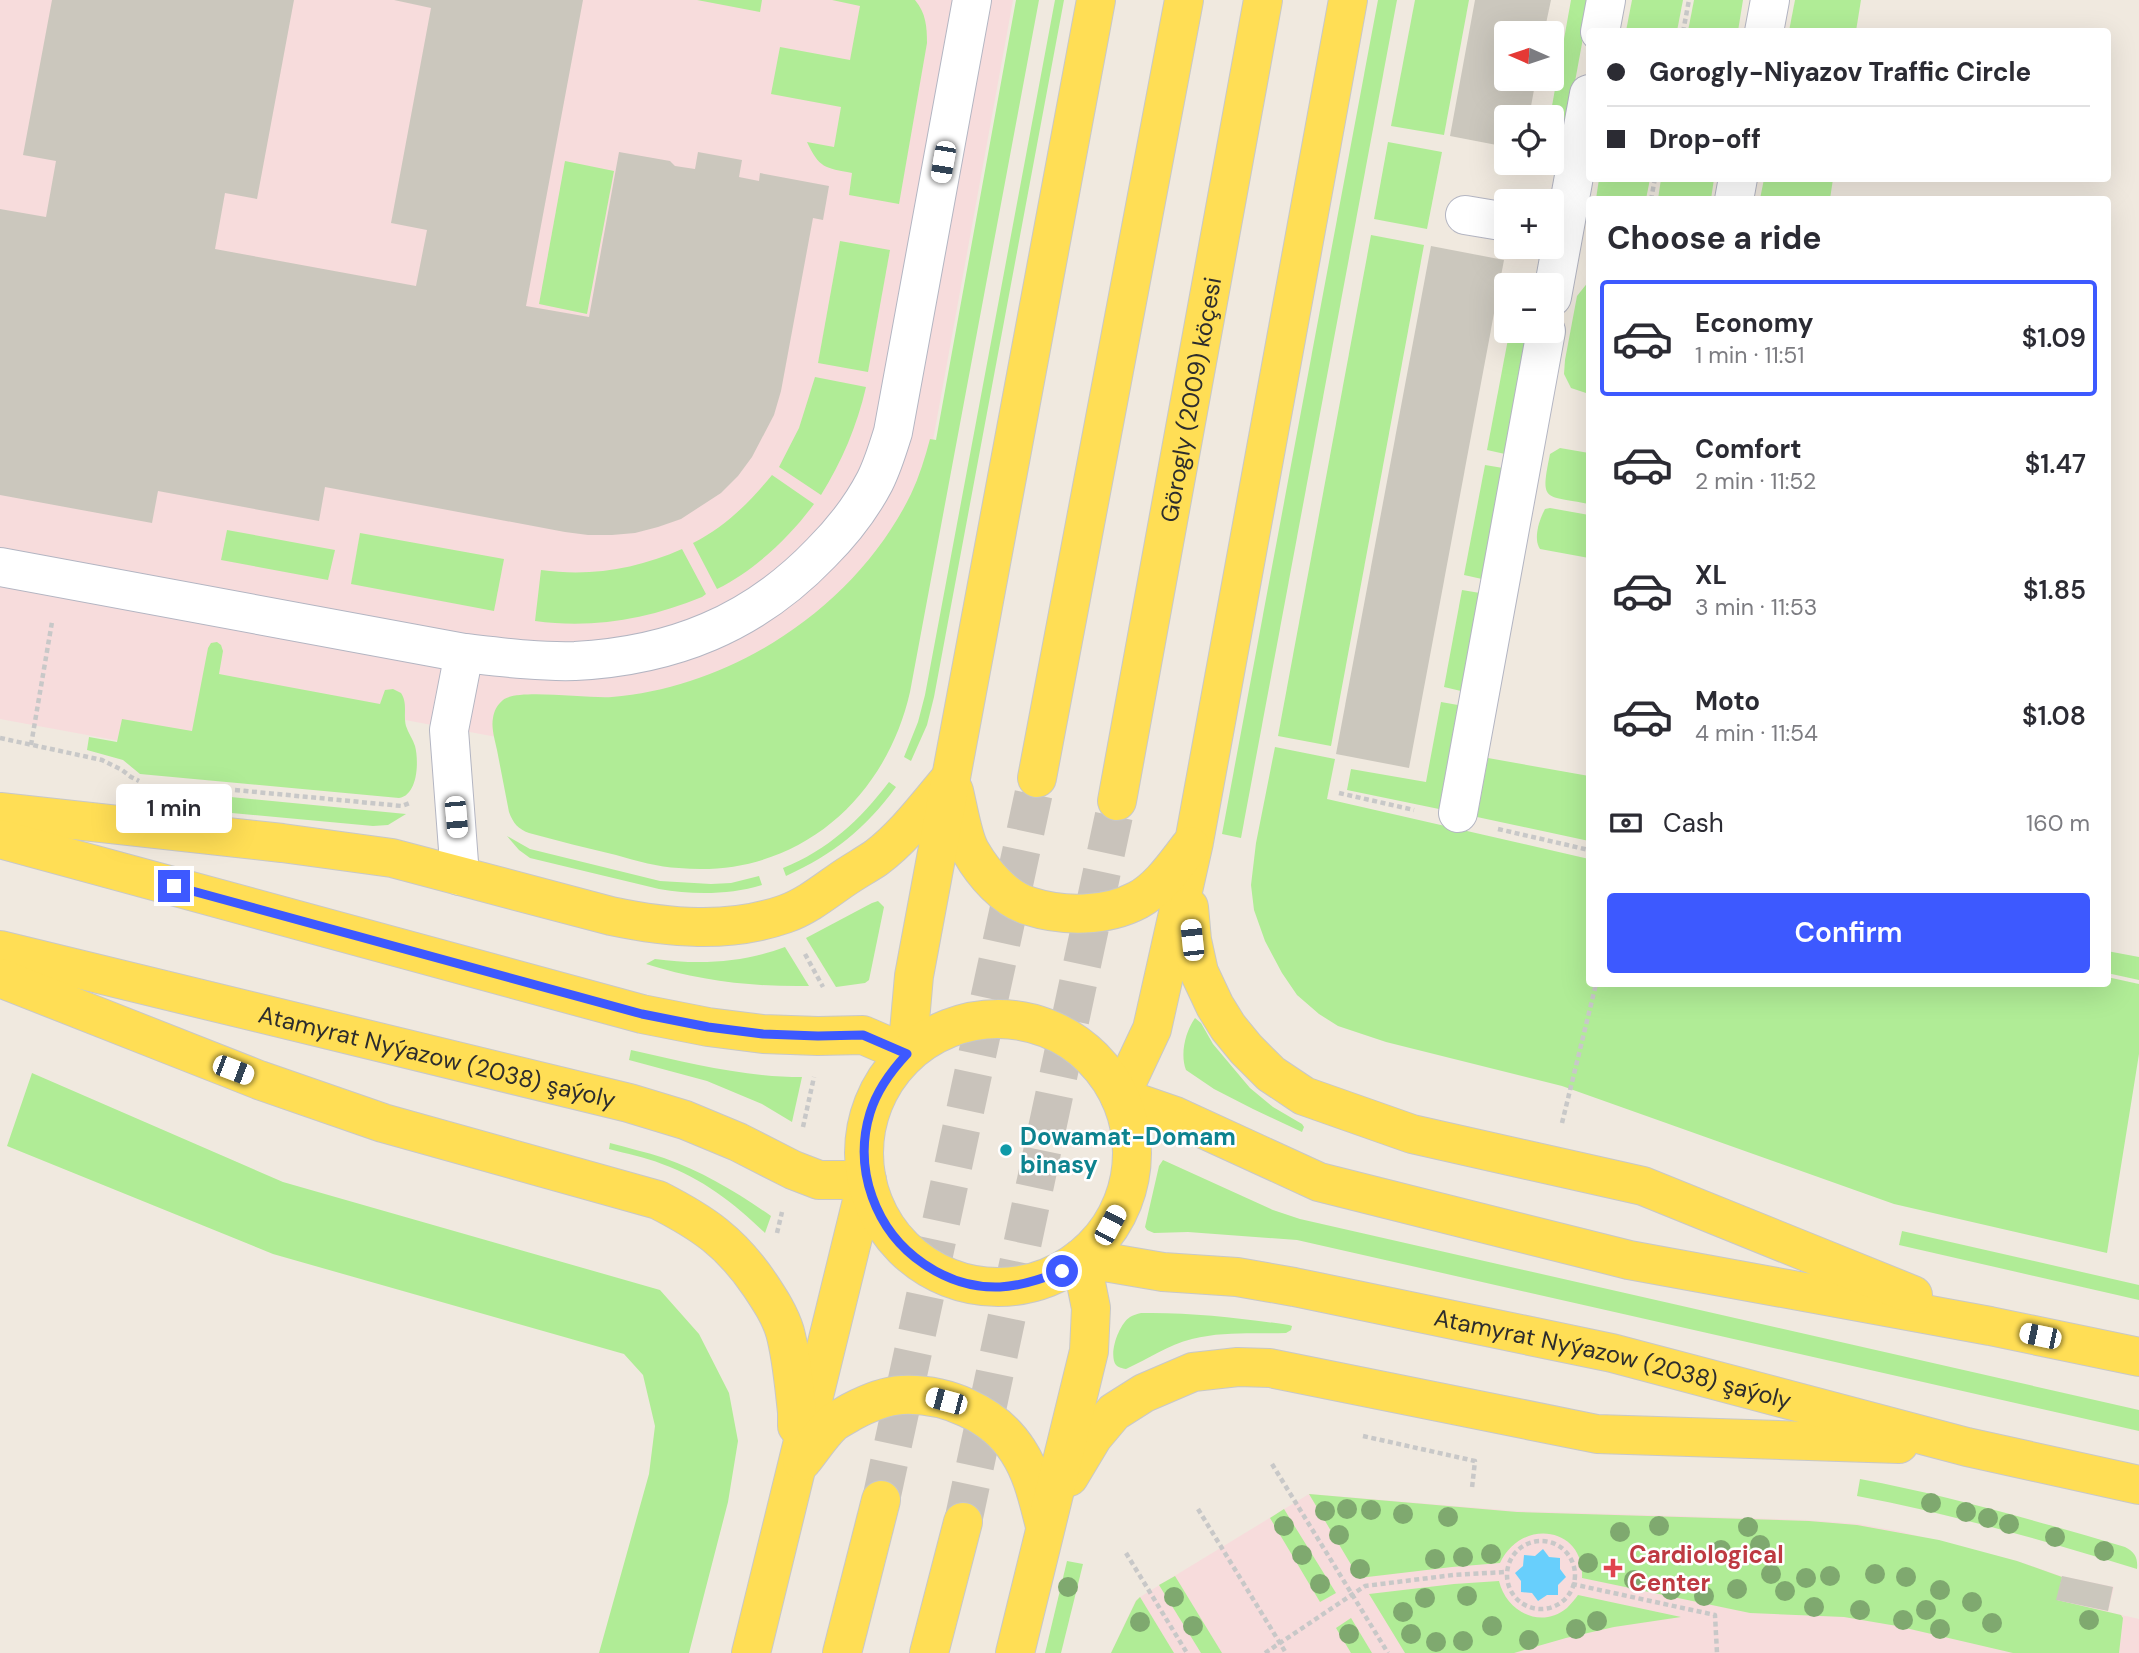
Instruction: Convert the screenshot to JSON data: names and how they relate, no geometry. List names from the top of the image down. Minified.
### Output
{"streets":{"main road":["Görogly (2009) köçesi","Atamyrat Nyýazow (2038) şaýoly"]},"places":{"other":["Dowamat-Domam binasy"],"health":["Cardiological Center"]},"north":"left","page":{"map_buttons":["+","−"],"banner":["Gorogly-Niyazov Traffic Circle","Drop-off"],"heading":"Choose a ride","list":[{"name":"Economy","note":"1 min · 11:51","value":"$1.09"},{"name":"Comfort","note":"2 min · 11:52","value":"$1.47"},{"name":"XL","note":"3 min · 11:53","value":"$1.85"},{"name":"Moto","note":"4 min · 11:54","value":"$1.08"}],"bubble":"1 min","pay":["Cash","160 m"],"buttons":"Confirm"}}
